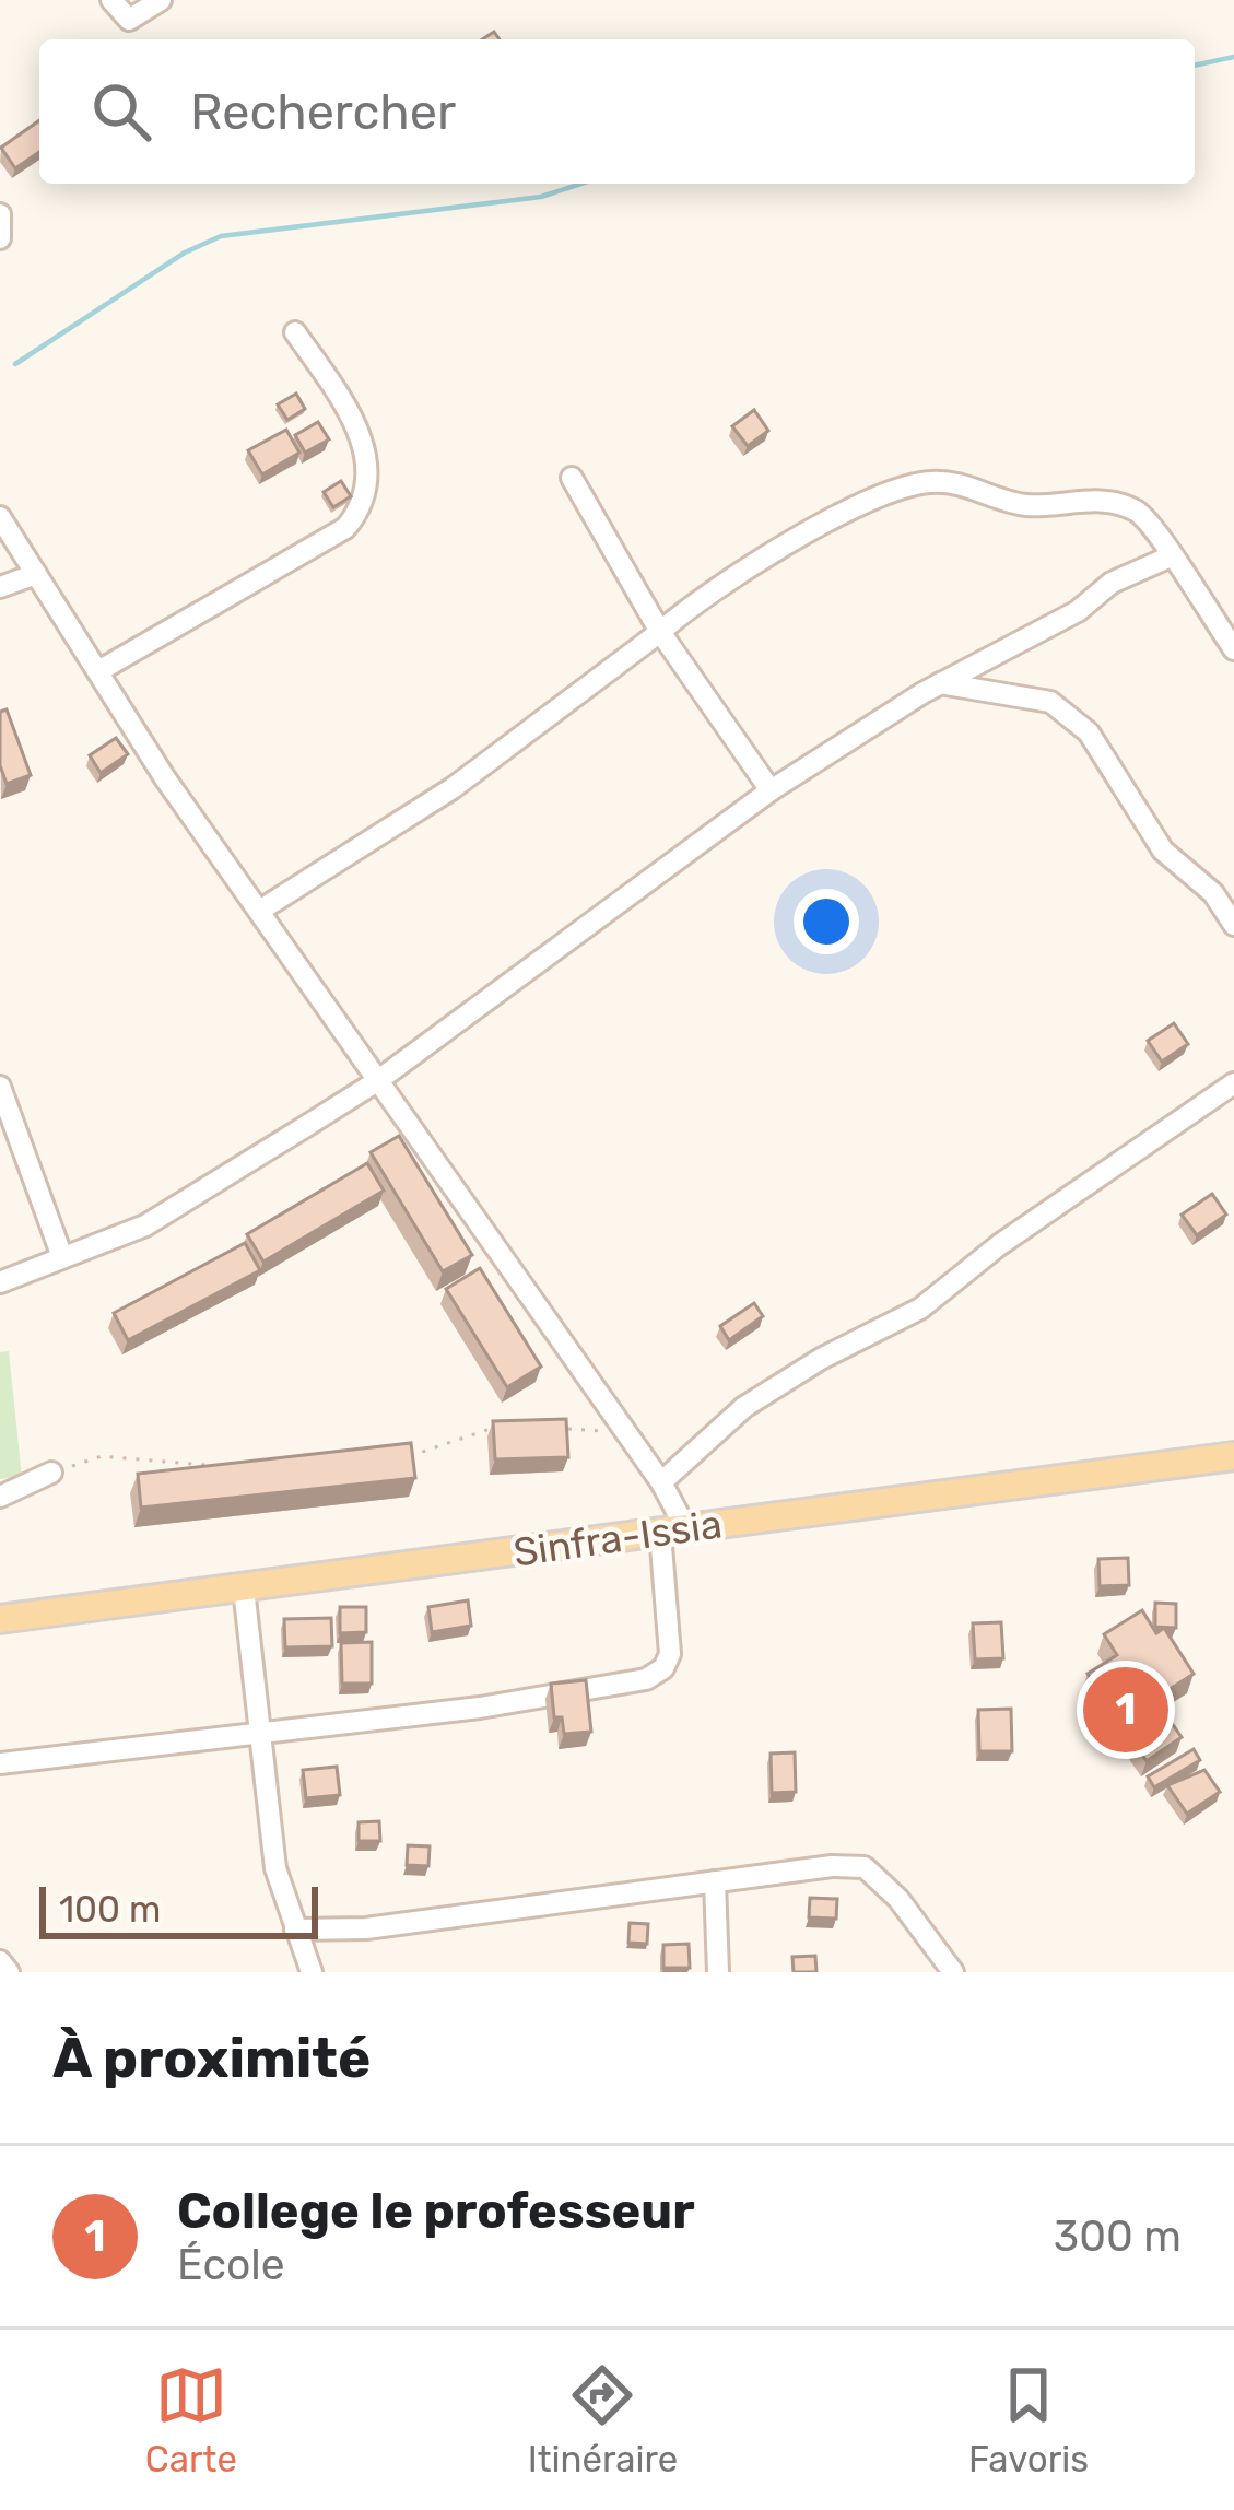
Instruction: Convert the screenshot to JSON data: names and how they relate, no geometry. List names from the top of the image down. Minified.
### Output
{"streets":{"main road":["Sinfra-Issia"]},"scale_bar":"100 m","page":{"search":"Rechercher","pins":"1","scale":"100 m","heading":"À proximité","list":[{"mark":"1","name":"College le professeur","note":"École","value":"300 m"}],"nav":["Carte","Itinéraire","Favoris"]}}
